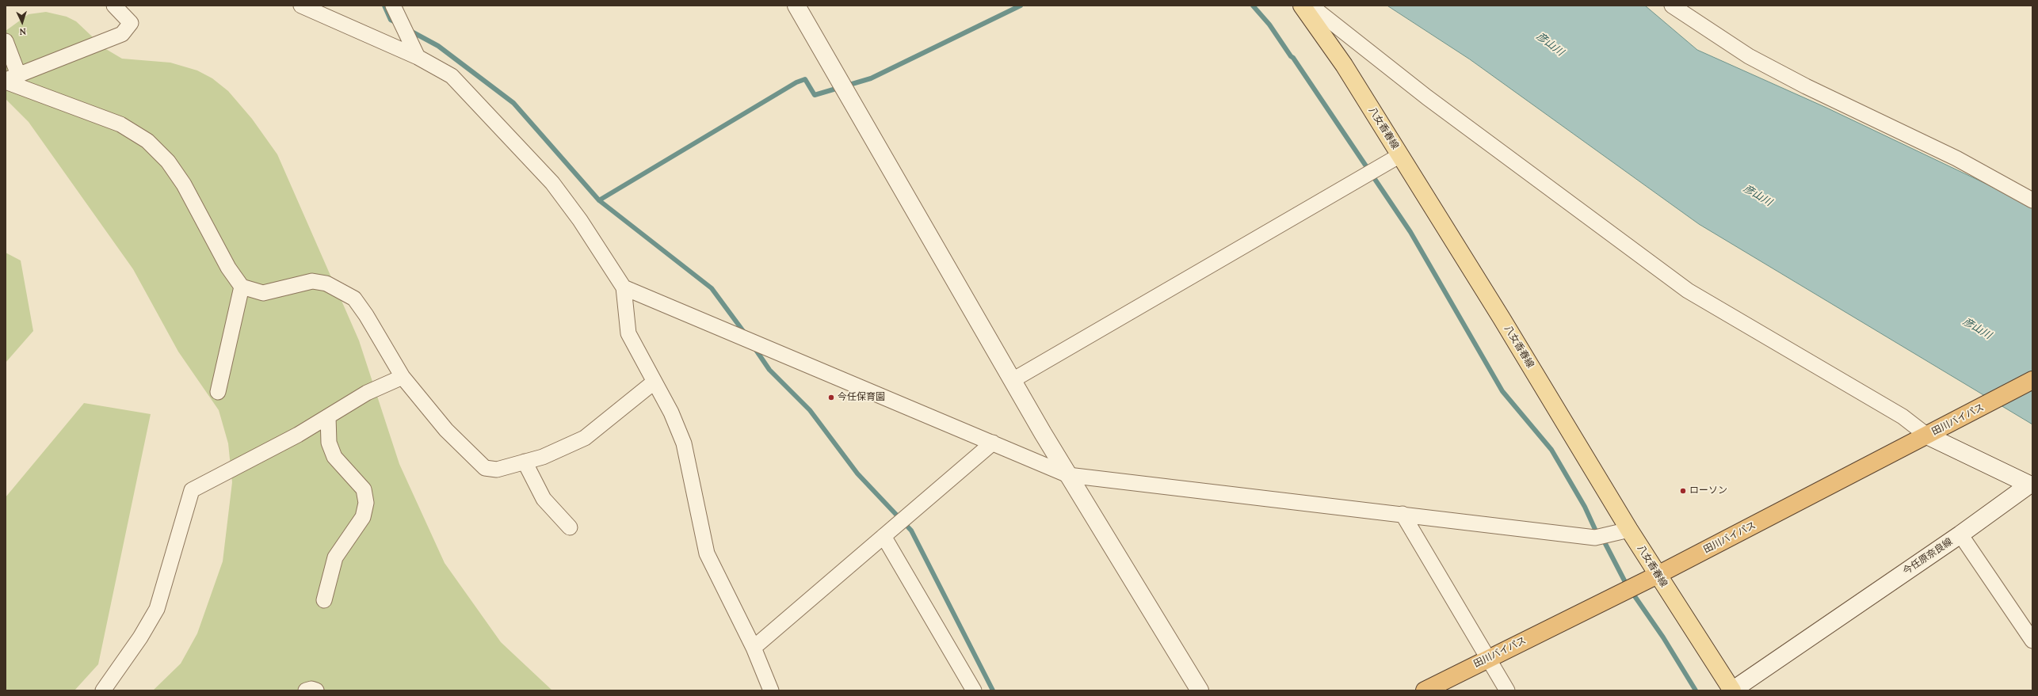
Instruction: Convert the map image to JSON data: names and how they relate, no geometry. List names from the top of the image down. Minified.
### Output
{"streets":{"highway":["田川バイパス"],"main road":["八女香春線"],"street":["今任原奈良線"]},"crossings":[["八女香春線","田川バイパス"],["八女香春線","今任原奈良線"],["田川バイパス","今任原奈良線"]],"water":["彦山川"],"places":["今任保育園","ローソン"],"north":"bottom"}
